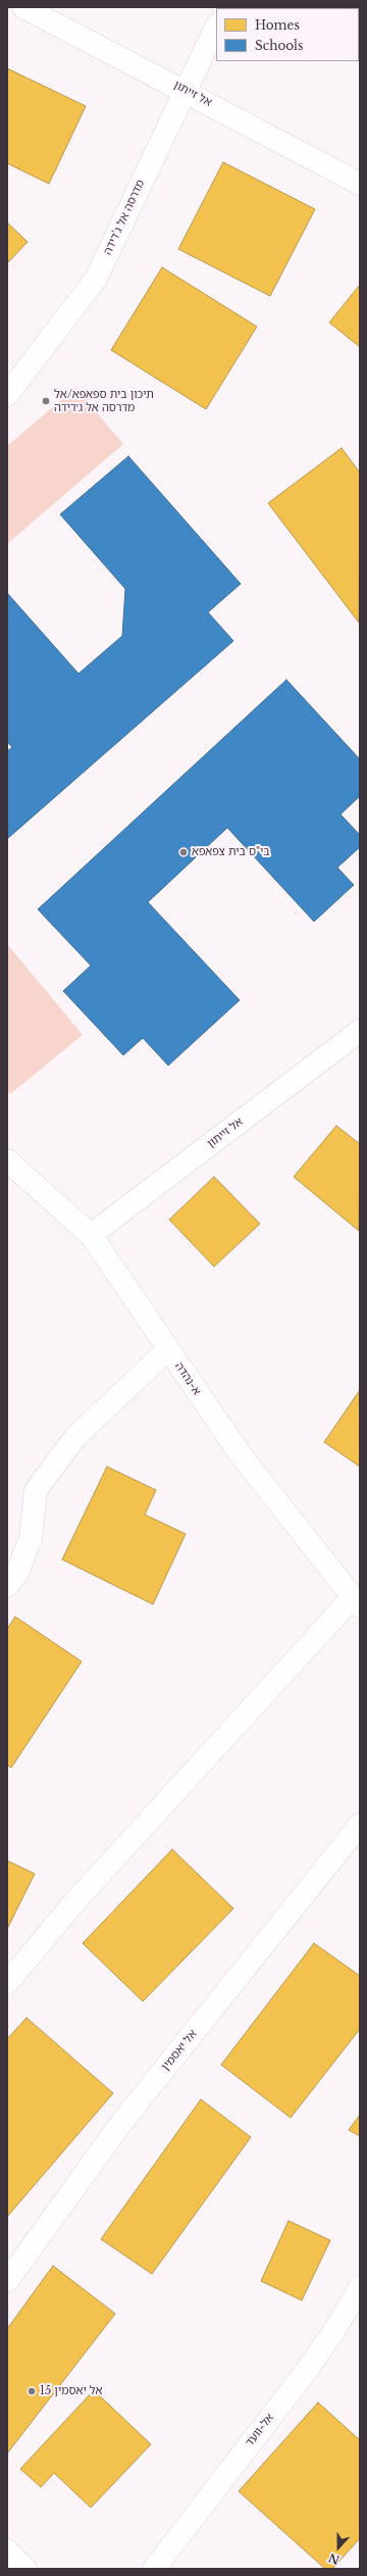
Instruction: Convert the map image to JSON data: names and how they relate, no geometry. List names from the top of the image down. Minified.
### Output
{"streets":{"street":["אל זייתון","מדרסה אל ג'דידה","א-נהדה","אל יאסמין","אל-וועד"]},"crossings":[["אל זייתון","מדרסה אל ג'דידה"],["אל זייתון","א-נהדה"]],"places":["תיכון בית ספאפא/אל מדרסה אל ג׳דידה","בי\"ס בית צפאפא","אל יאסמין 15"],"legend":["Homes","Schools"],"north":"bottom"}
